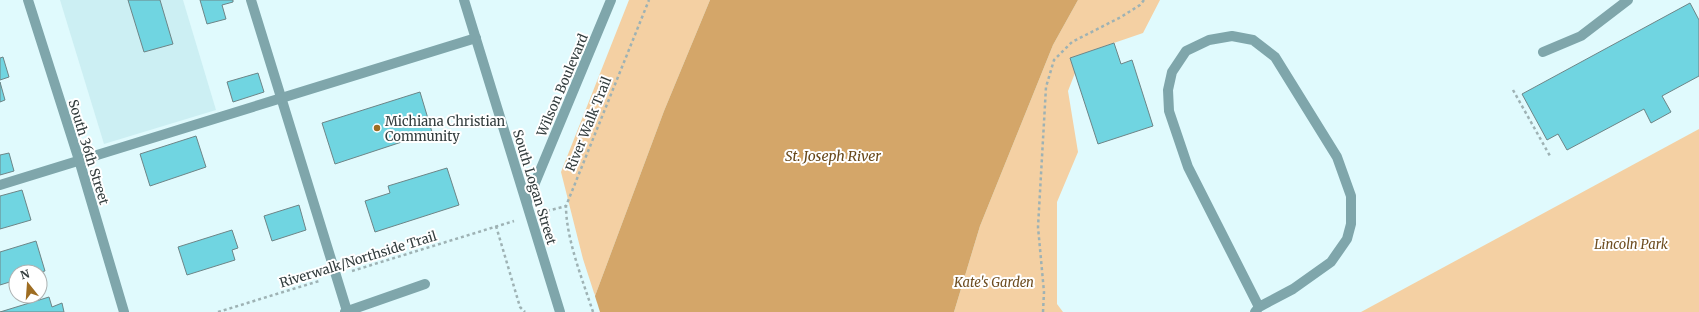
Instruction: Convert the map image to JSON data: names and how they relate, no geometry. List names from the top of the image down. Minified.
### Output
{"streets":{"street":["Wilson Boulevard","South 36th Street","South Logan Street"],"path":["River Walk Trail","Riverwalk/Northside Trail"]},"crossings":[["Wilson Boulevard","South Logan Street"]],"water":["St. Joseph River"],"parks":["Lincoln Park","Kate's Garden"],"places":["Michiana Christian Community"],"north":"top"}
